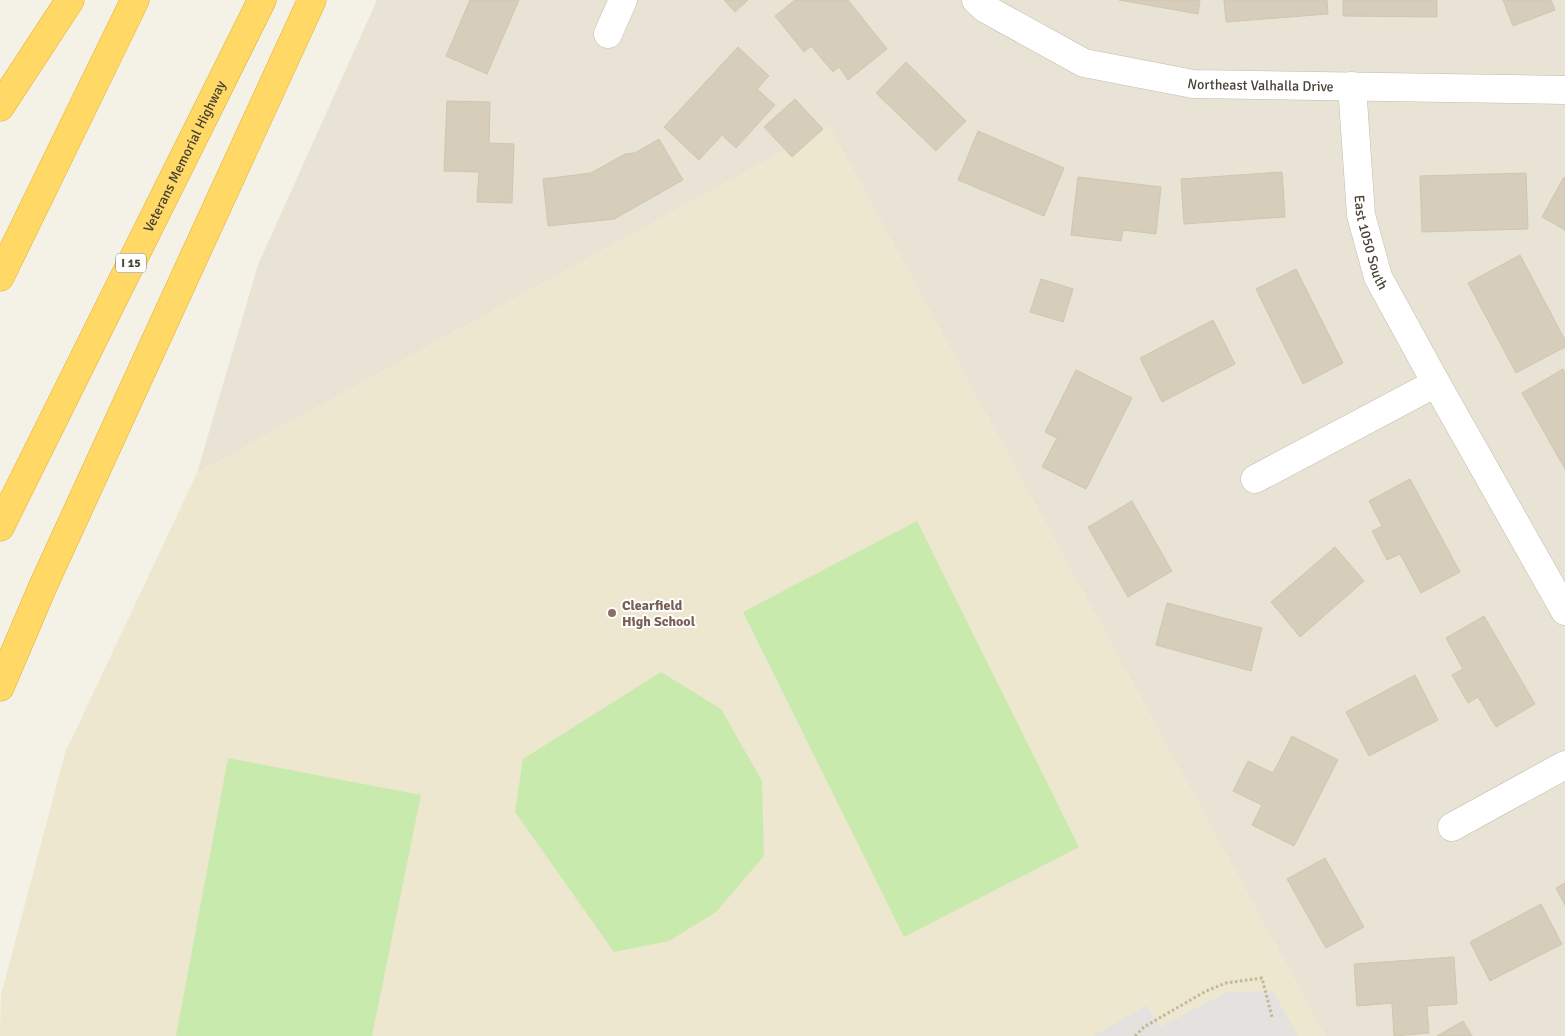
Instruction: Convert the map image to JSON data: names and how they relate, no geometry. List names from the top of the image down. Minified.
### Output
{"streets":{"highway":["Veterans Memorial Highway","I 15"],"street":["Northeast Valhalla Drive","East 1050 South"]},"crossings":[["Northeast Valhalla Drive","East 1050 South"]],"places":["Clearfield High School"]}
